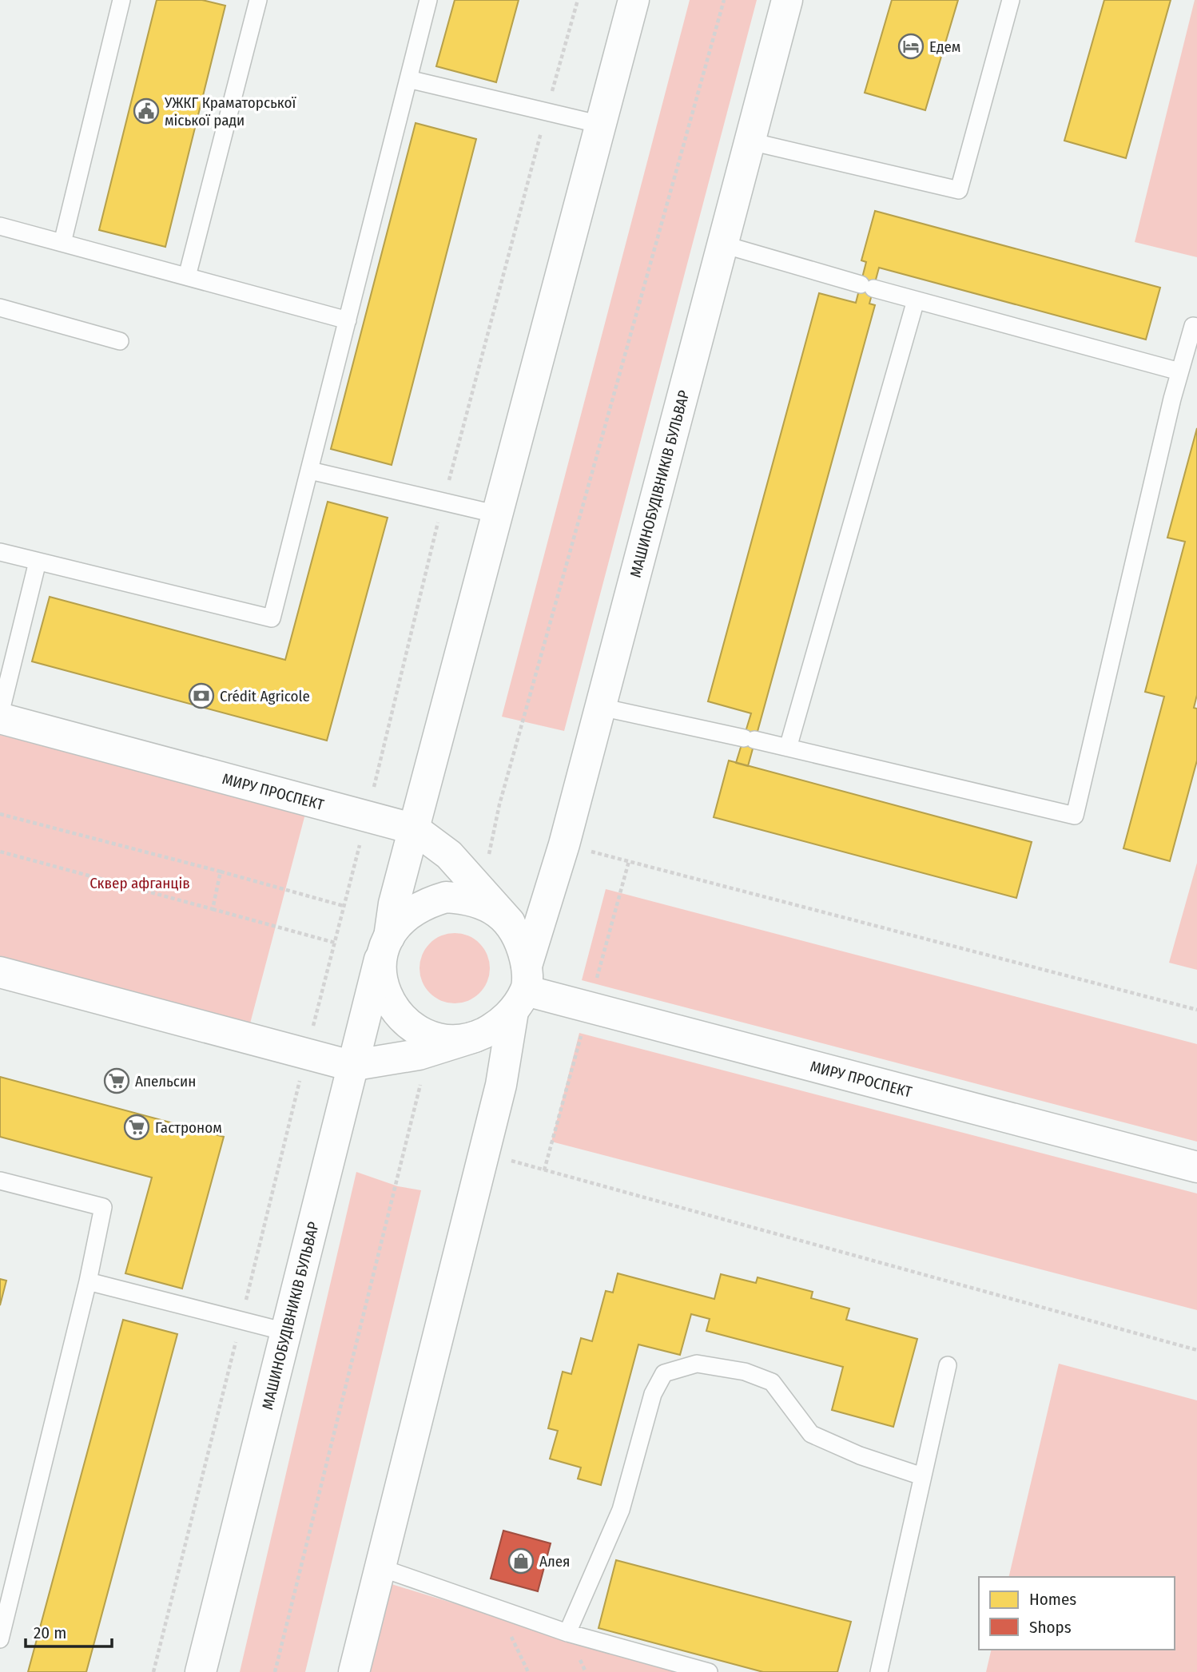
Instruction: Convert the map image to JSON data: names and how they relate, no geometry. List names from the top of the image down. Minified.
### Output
{"streets":{"street":["МАШИНОБУДІВНИКІВ БУЛЬВАР","МИРУ ПРОСПЕКТ"]},"crossings":[["МАШИНОБУДІВНИКІВ БУЛЬВАР","МИРУ ПРОСПЕКТ"]],"parks":["Сквер афганців"],"places":{"hotel":["Едем"],"public building":["УЖКГ Краматорської міської ради"],"bank":["Crédit Agricole"],"supermarket":["Апельсин","Гастроном"],"shop":["Алея"]},"legend":["Homes","Shops"],"scale_bar":"20 m"}
